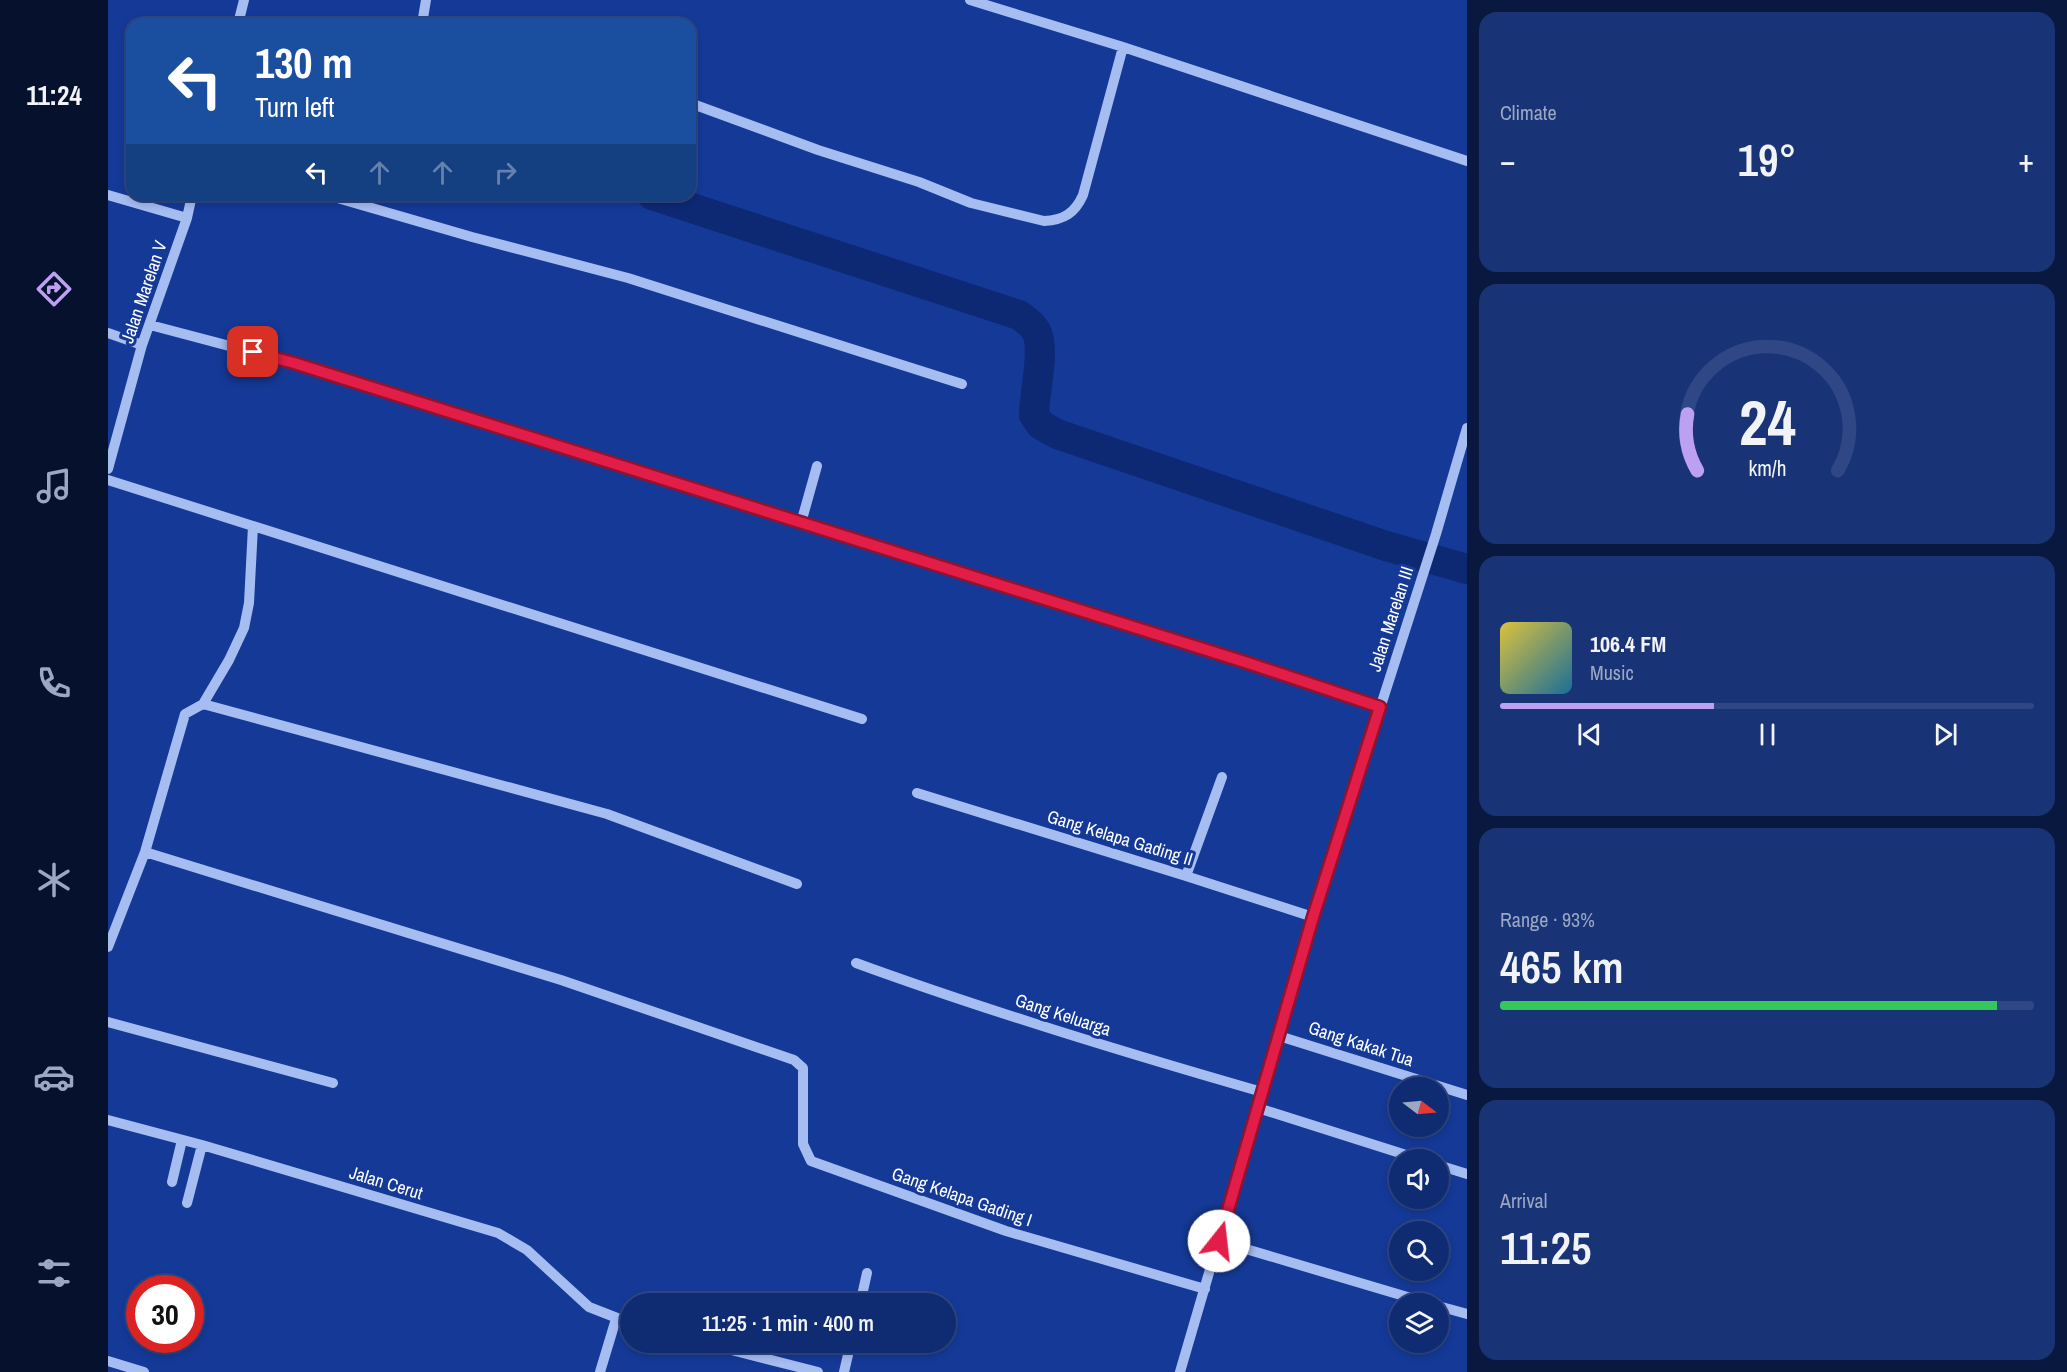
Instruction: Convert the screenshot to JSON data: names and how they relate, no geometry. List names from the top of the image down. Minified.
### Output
{"streets":{"street":["Jalan Marelan V","Jalan Marelan III","Gang Kelapa Gading II","Gang Keluarga","Gang Kakak Tua","Jalan Cerut","Gang Kelapa Gading I"]},"crossings":[["Jalan Marelan III","Gang Kelapa Gading II"],["Jalan Marelan III","Gang Keluarga"],["Jalan Marelan III","Gang Kakak Tua"],["Jalan Marelan III","Gang Kelapa Gading I"]],"north":"right","page":{"tabs":"11:24","tile":["Climate",["Range · 93%","465 km"],["Arrival","11:25"]],"turn":["130 m","Turn left"],"heat":["−","19°","+"],"song":["106.4 FM","Music"],"limit":"30","trip":"11:25 · 1 min · 400 m","gauge":["24","km/h"]}}
